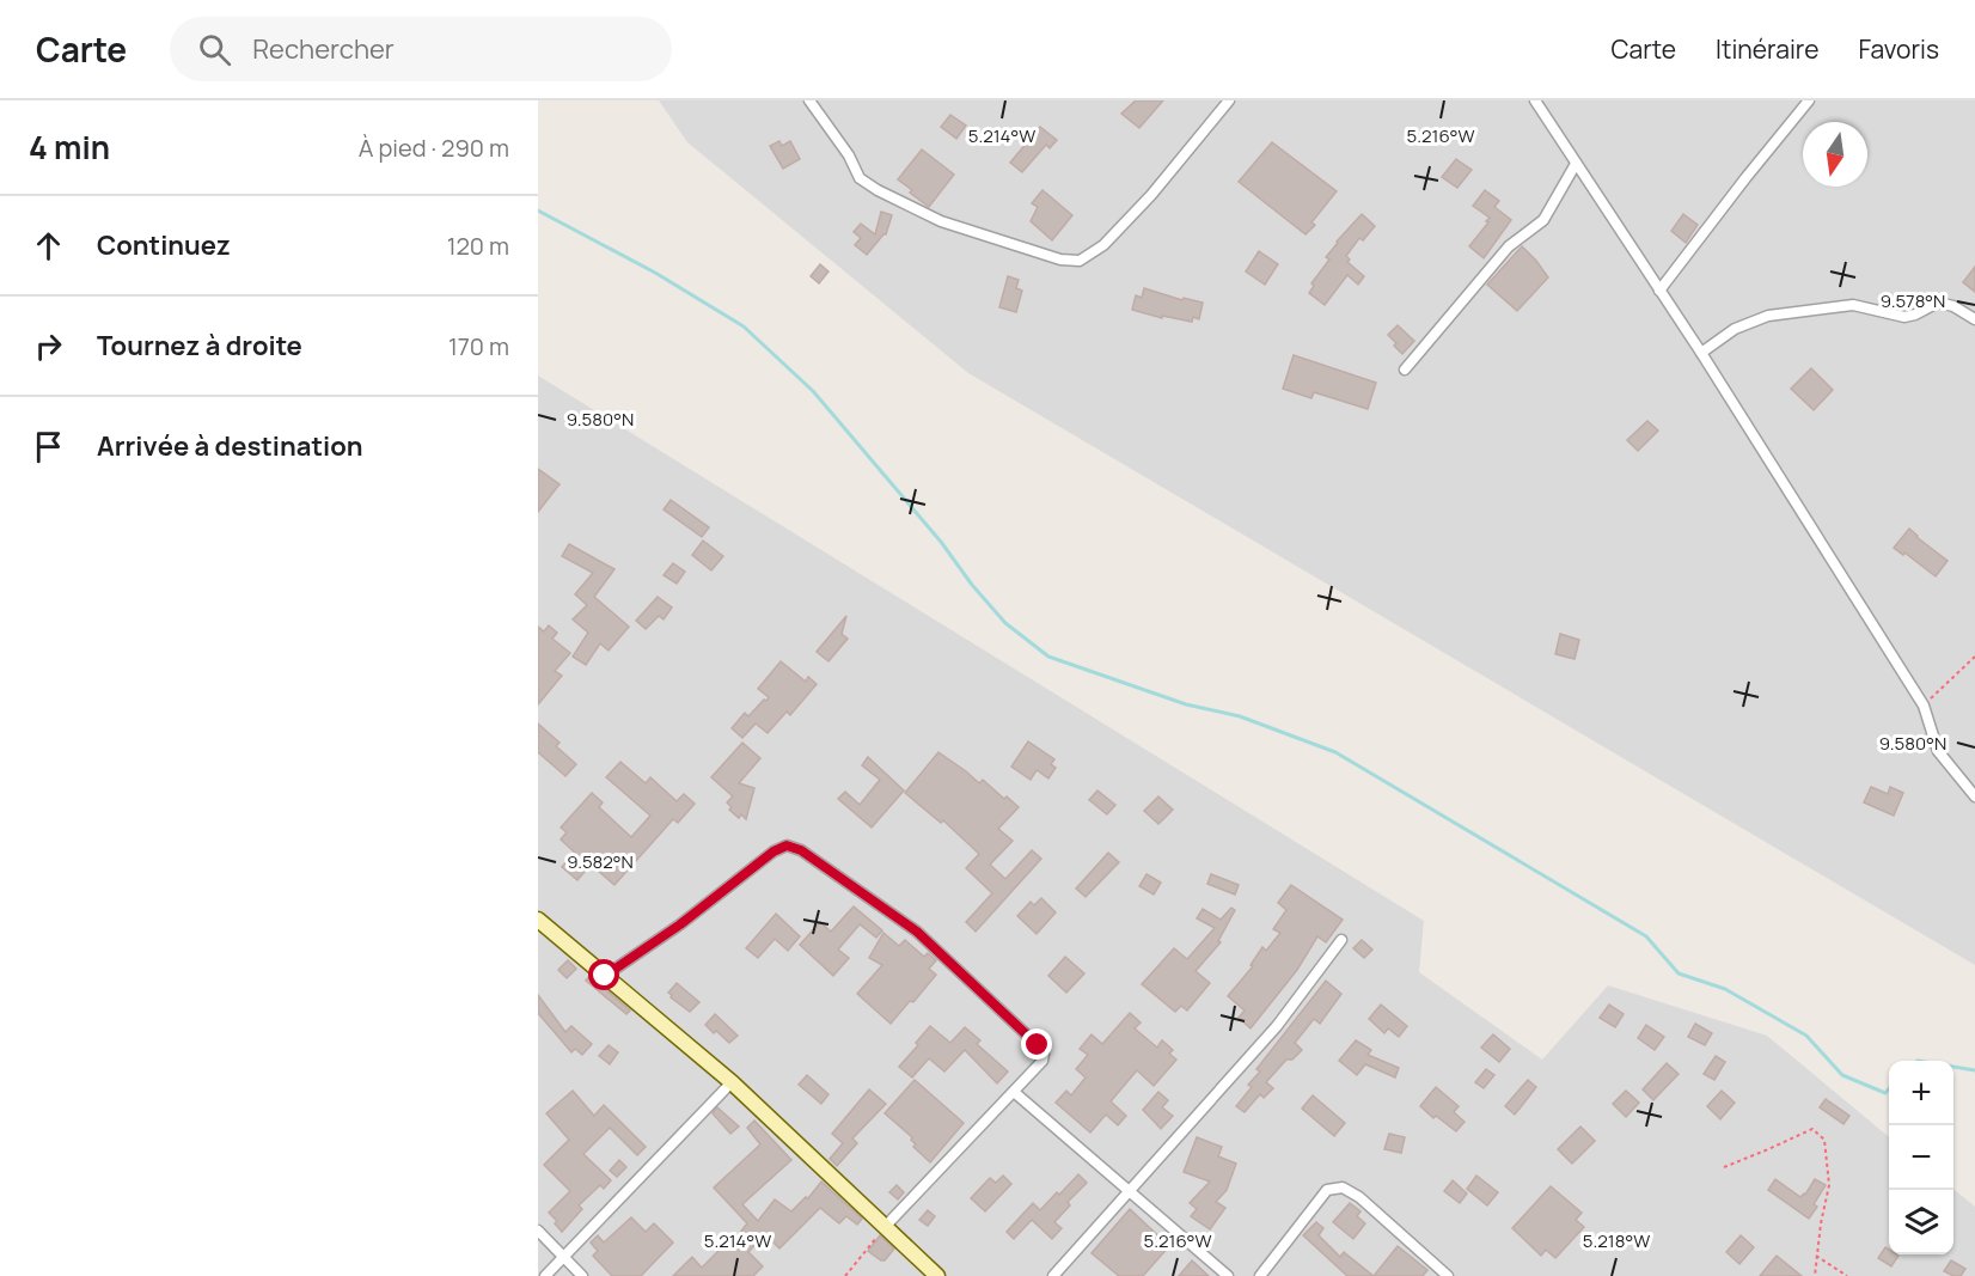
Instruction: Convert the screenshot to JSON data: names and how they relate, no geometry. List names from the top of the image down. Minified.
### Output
{"north":"bottom","page":{"header":"Carte","search":"Rechercher","nav":["Carte","Itinéraire","Favoris"],"heading":["4 min","À pied · 290 m"],"list":[["Continuez","120 m"],["Tournez à droite","170 m"],"Arrivée à destination"],"map_buttons":["+","−"]},"coordinates":["5.214°W","5.216°W","9.578°N","9.580°N","9.582°N","5.218°W"]}
